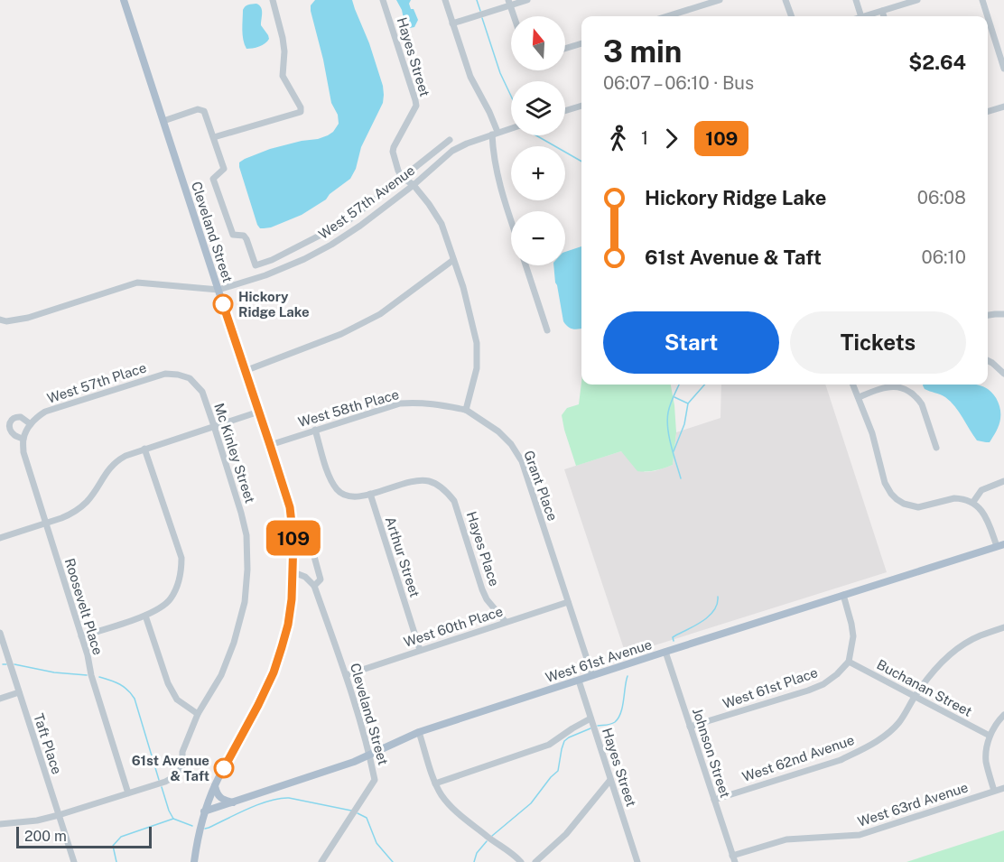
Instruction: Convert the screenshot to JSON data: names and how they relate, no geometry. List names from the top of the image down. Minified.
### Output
{"streets":{"main road":["Cleveland Street","West 61st Avenue"],"street":["Hayes Street","West 57th Avenue","West 57th Place","West 58th Place","Mc Kinley Street","Grant Place","Hayes Place","Arthur Street","Roosevelt Place","West 60th Place","West 61st Place","Buchanan Street","Taft Place","Johnson Street","West 62nd Avenue","West 63rd Avenue"]},"crossings":[["Hayes Street","West 61st Avenue"],["West 57th Avenue","Cleveland Street"],["Cleveland Street","West 58th Place"],["Cleveland Street","West 60th Place"],["Cleveland Street","West 61st Avenue"],["West 57th Place","Mc Kinley Street"],["West 57th Place","Roosevelt Place"],["West 58th Place","Grant Place"],["Mc Kinley Street","Roosevelt Place"],["Grant Place","West 60th Place"],["Grant Place","West 61st Avenue"],["Hayes Place","Arthur Street"],["Hayes Place","West 60th Place"],["Arthur Street","West 60th Place"],["West 61st Avenue","Johnson Street"],["West 61st Place","Buchanan Street"],["West 61st Place","Johnson Street"],["Buchanan Street","West 62nd Avenue"],["Johnson Street","West 62nd Avenue"],["Johnson Street","West 63rd Avenue"]],"places":["Hickory Ridge Lake","61st Avenue & Taft"],"lines":["bus line 109"],"scale_bar":"200 m","north":"top","page":{"on_map":"109","map_buttons":["+","−"],"heading":["3 min","06:07 – 06:10 · Bus","$2.64"],"legs":["1","109"],"list":[{"name":"Hickory Ridge Lake","value":"06:08"},{"name":"61st Avenue & Taft","value":"06:10"}],"buttons":["Start","Tickets"],"scale":"200 m"}}
